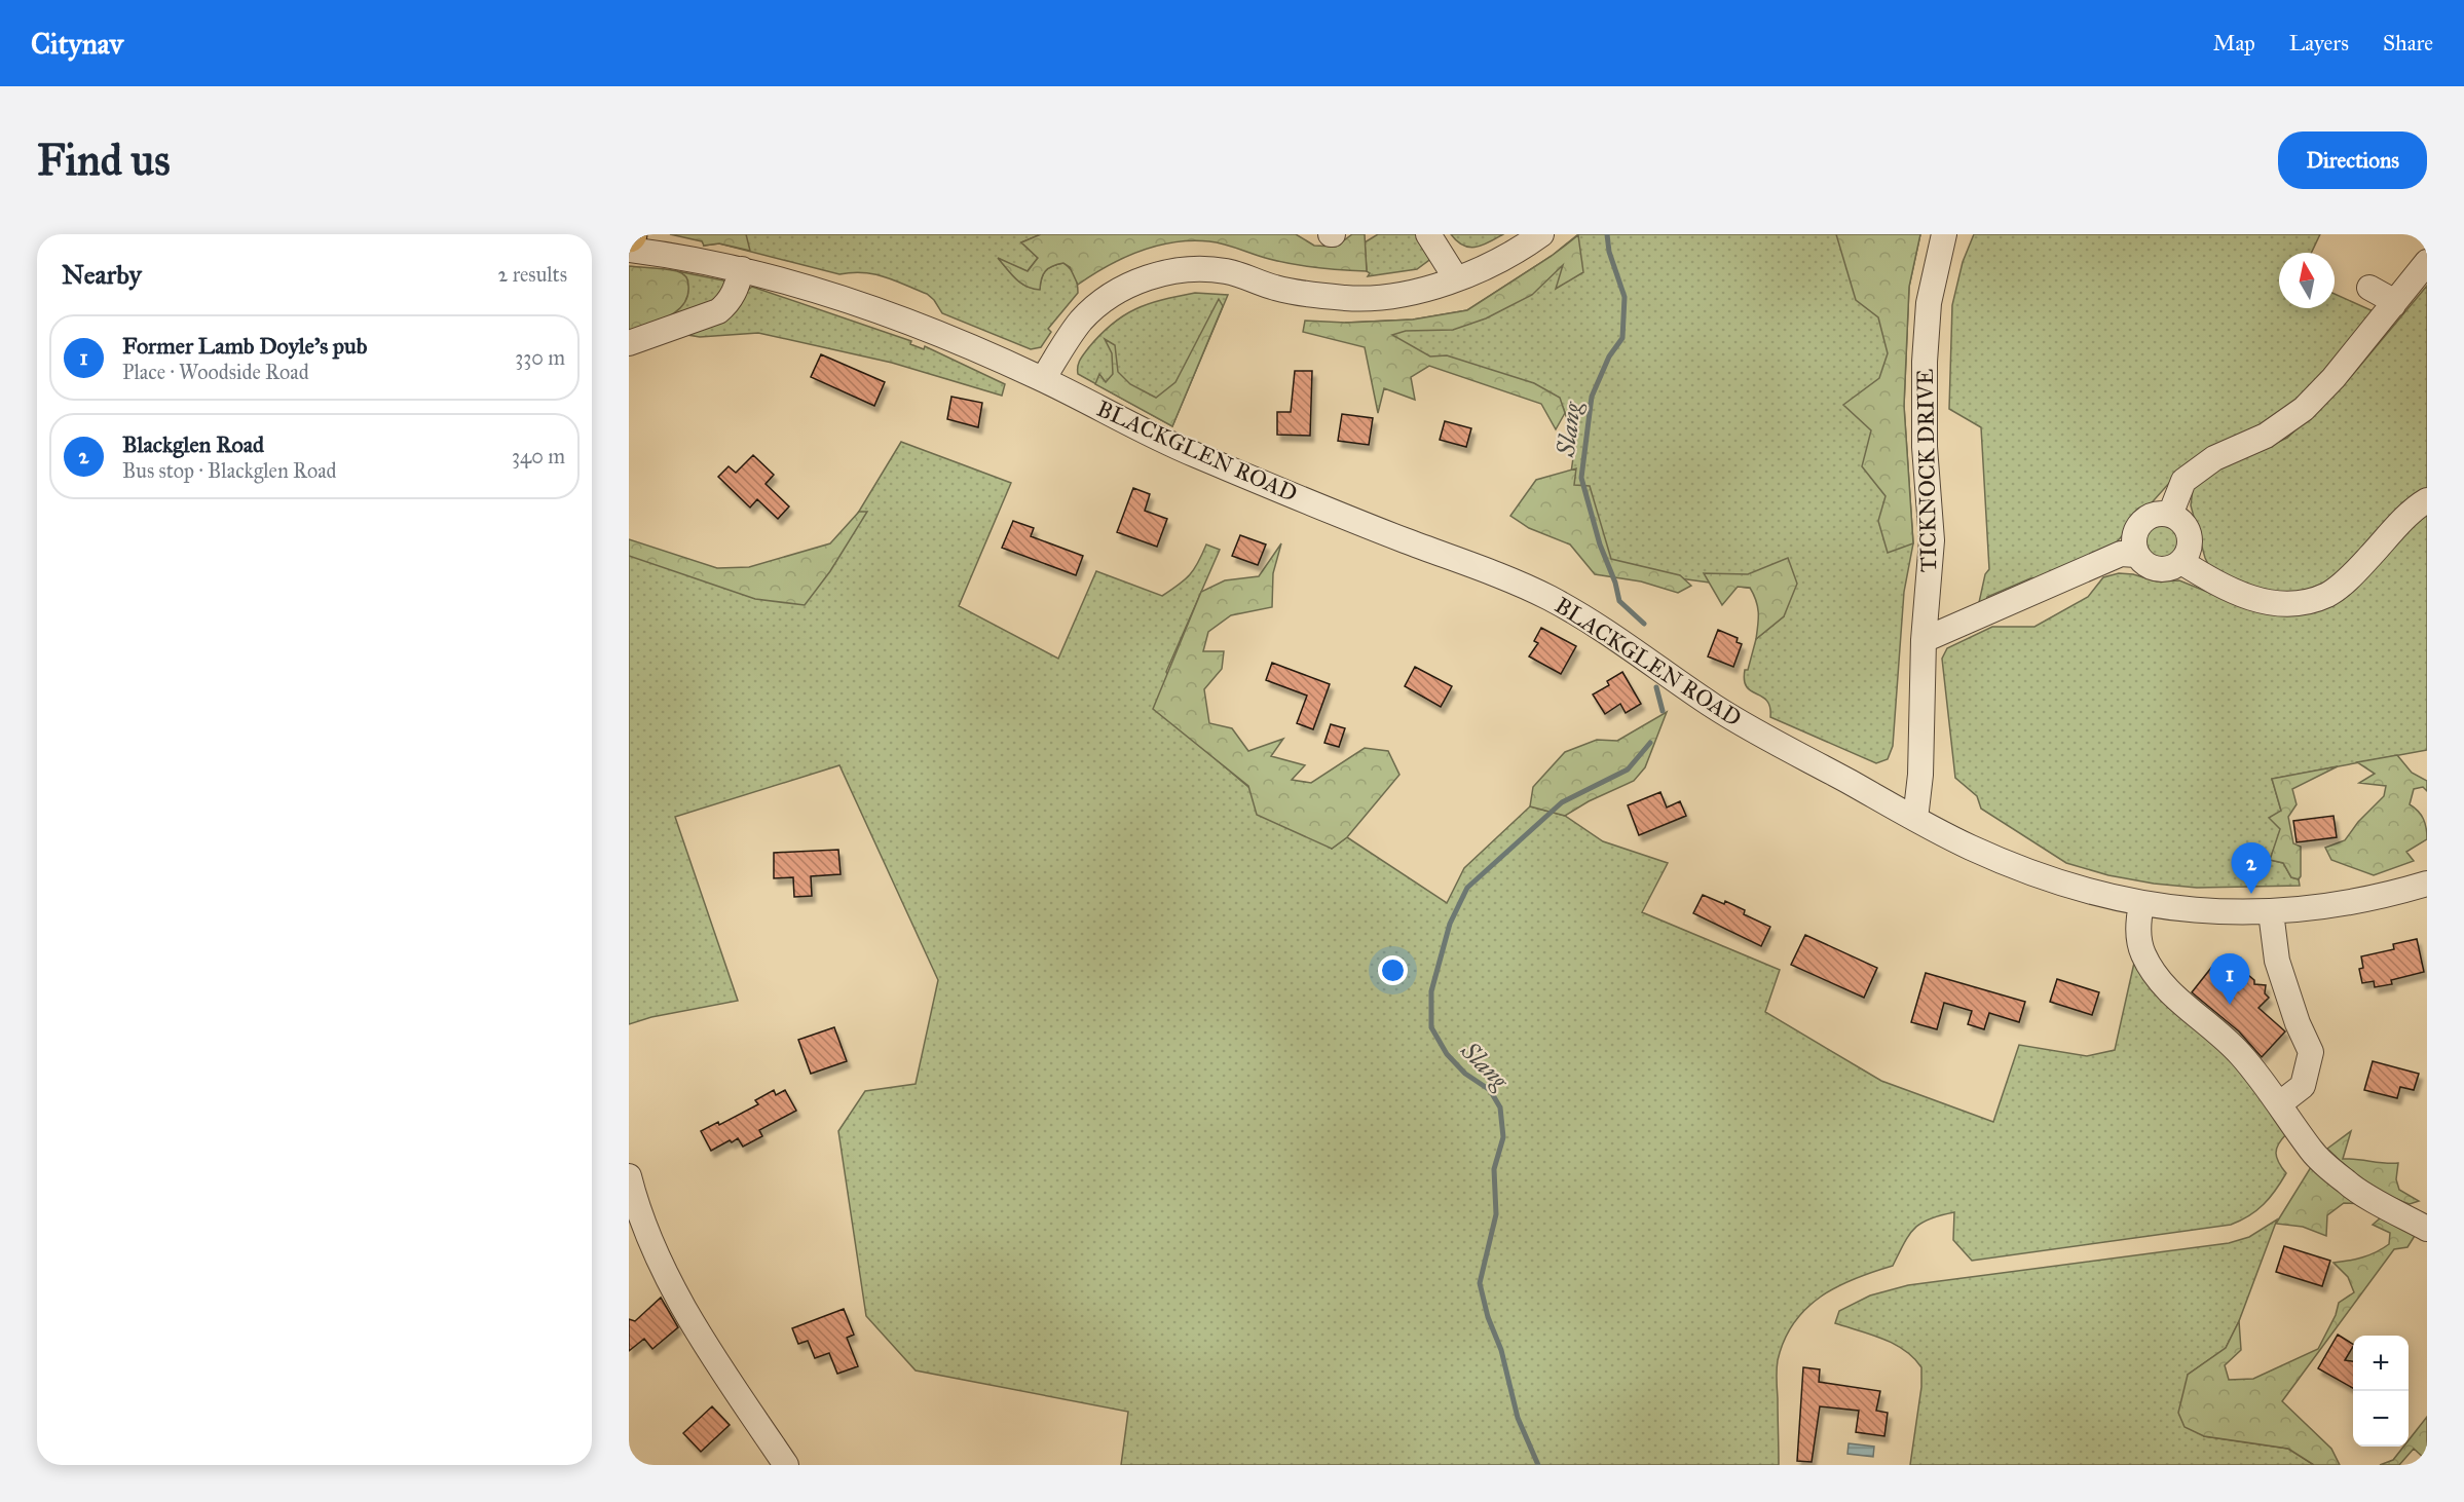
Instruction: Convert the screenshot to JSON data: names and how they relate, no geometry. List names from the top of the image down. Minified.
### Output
{"streets":{"street":["BLACKGLEN ROAD","TICKNOCK DRIVE"]},"crossings":[["BLACKGLEN ROAD","TICKNOCK DRIVE"]],"water":["Slang"],"north":"top","page":{"header":"Citynav","nav":["Map","Layers","Share"],"buttons":"Directions","title":"Find us","heading":["Nearby","2 results"],"list":[{"mark":"1","name":"Former Lamb Doyle's pub","note":"Place · Woodside Road","value":"330 m"},{"mark":"2","name":"Blackglen Road","note":"Bus stop · Blackglen Road","value":"340 m"}],"pins":["2","1"],"map_buttons":["+","−"]}}
